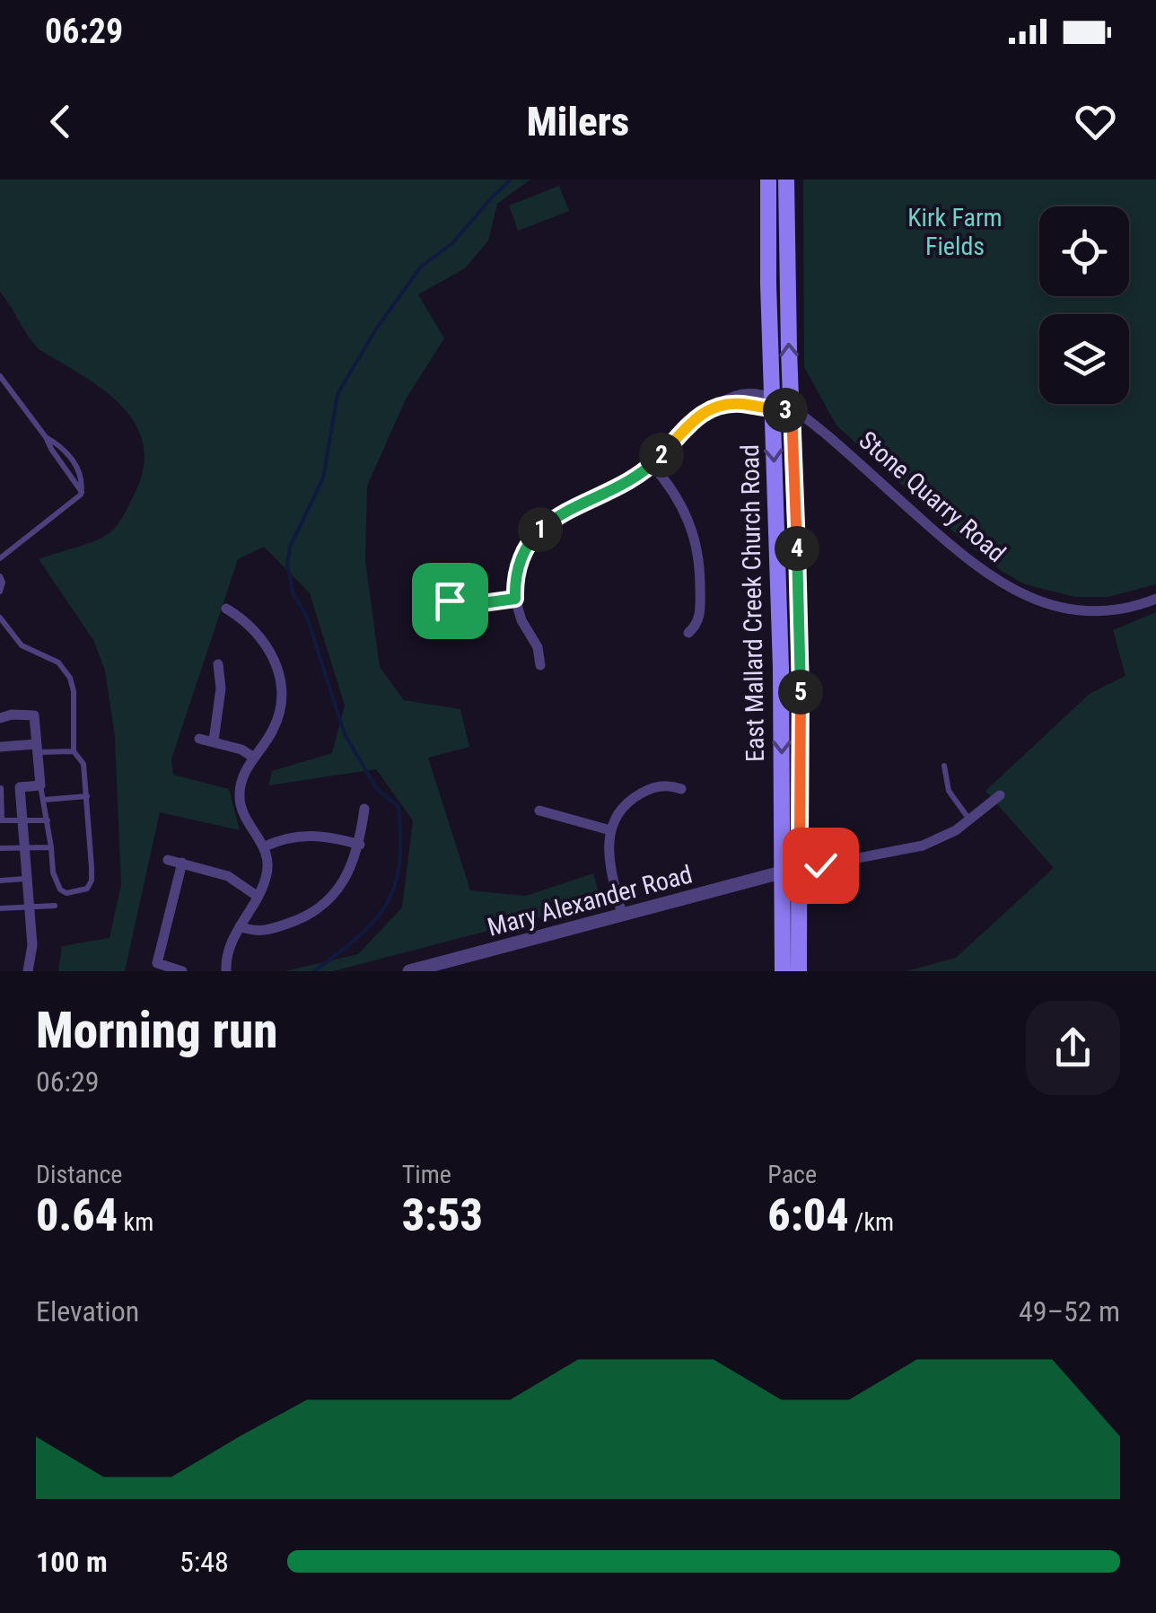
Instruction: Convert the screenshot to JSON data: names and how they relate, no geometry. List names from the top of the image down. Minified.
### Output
{"streets":{"main road":["East Mallard Creek Church Road"],"street":["Stone Quarry Road","Mary Alexander Road"]},"crossings":[["Stone Quarry Road","East Mallard Creek Church Road"],["East Mallard Creek Church Road","Mary Alexander Road"]],"parks":["Kirk Farm Fields"],"page":{"status":"06:29","header":"Milers","pins":["3","2","1","4","5"],"heading":["Morning run","06:29"],"stats":[["Distance","0.64 km"],["Time","3:53"],["Pace","6:04 /km"]],"chart":["Elevation","49–52 m"],"list":[{"name":"100 m","note":"5:48"}]}}
